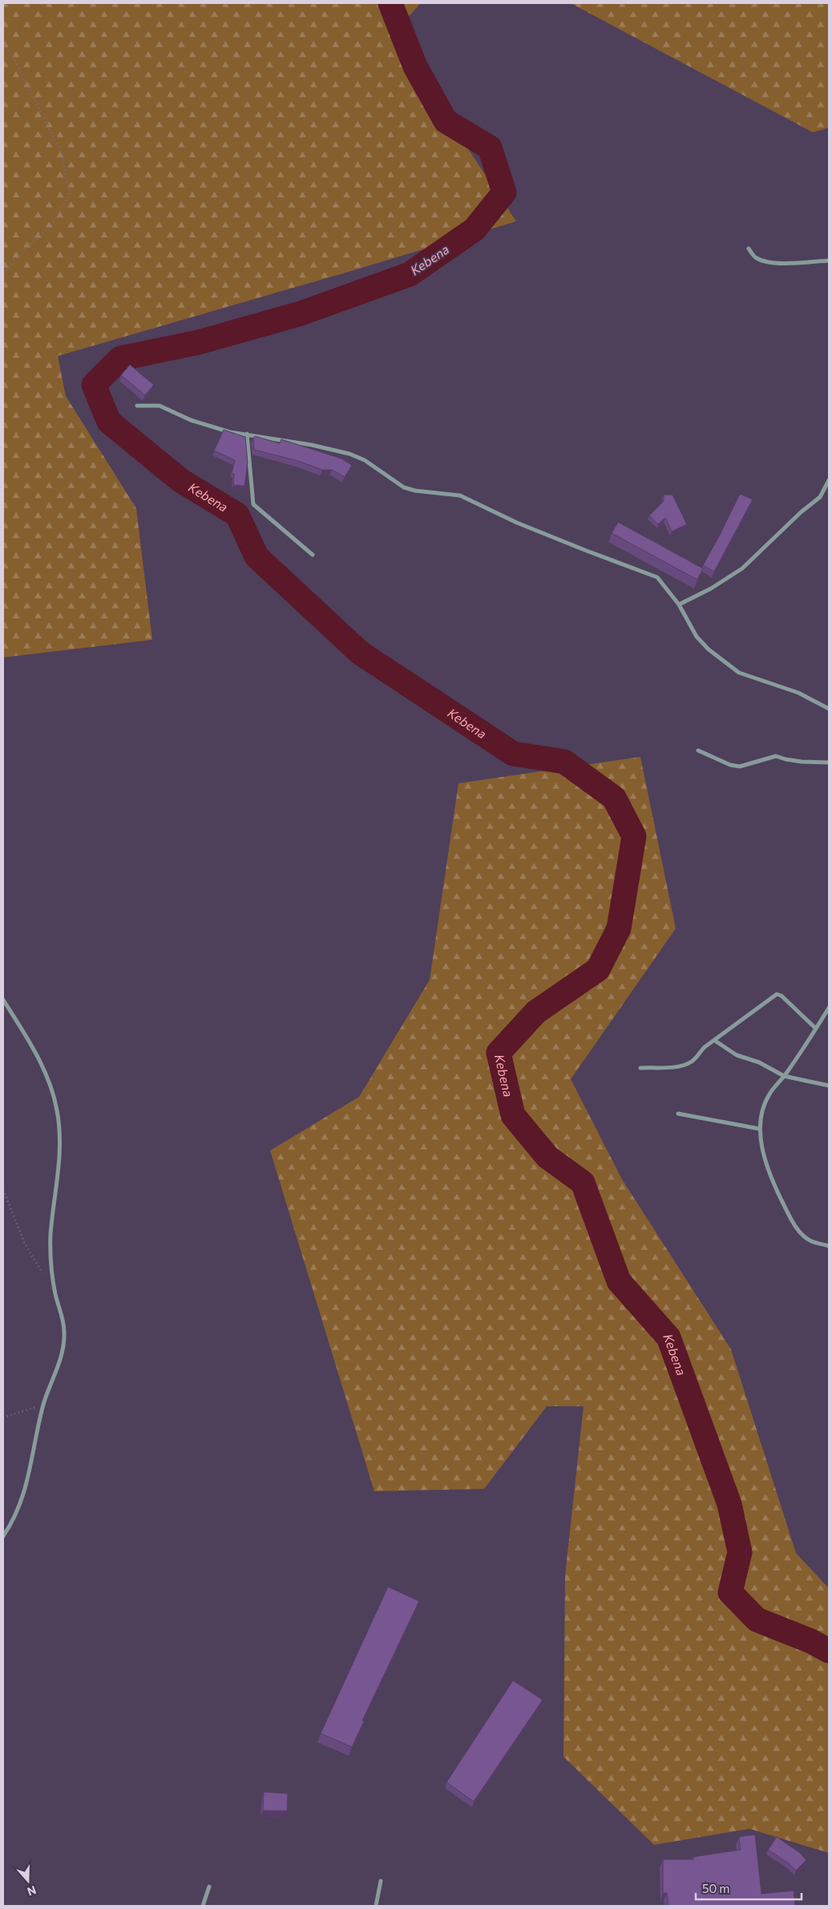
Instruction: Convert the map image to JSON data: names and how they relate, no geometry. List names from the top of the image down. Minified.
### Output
{"water":["Kebena"],"scale_bar":"50 m","north":"bottom"}
